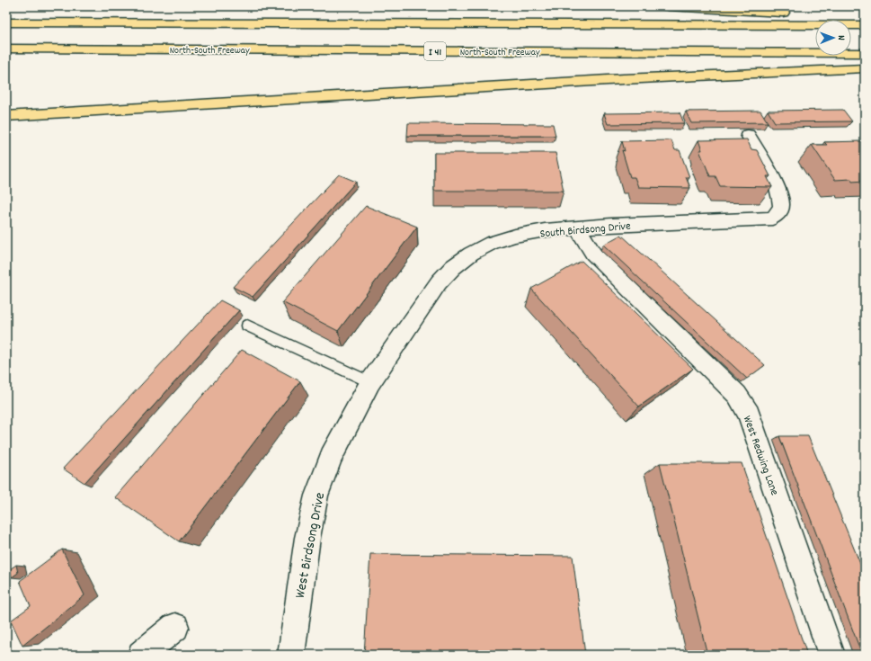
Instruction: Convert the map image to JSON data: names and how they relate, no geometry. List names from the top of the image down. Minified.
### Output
{"streets":{"highway":["North-South Freeway","I 41"],"street":["South Birdsong Drive","West Redwing Lane","West Birdsong Drive"]},"crossings":[["South Birdsong Drive","West Redwing Lane"],["South Birdsong Drive","West Birdsong Drive"]],"north":"right"}
